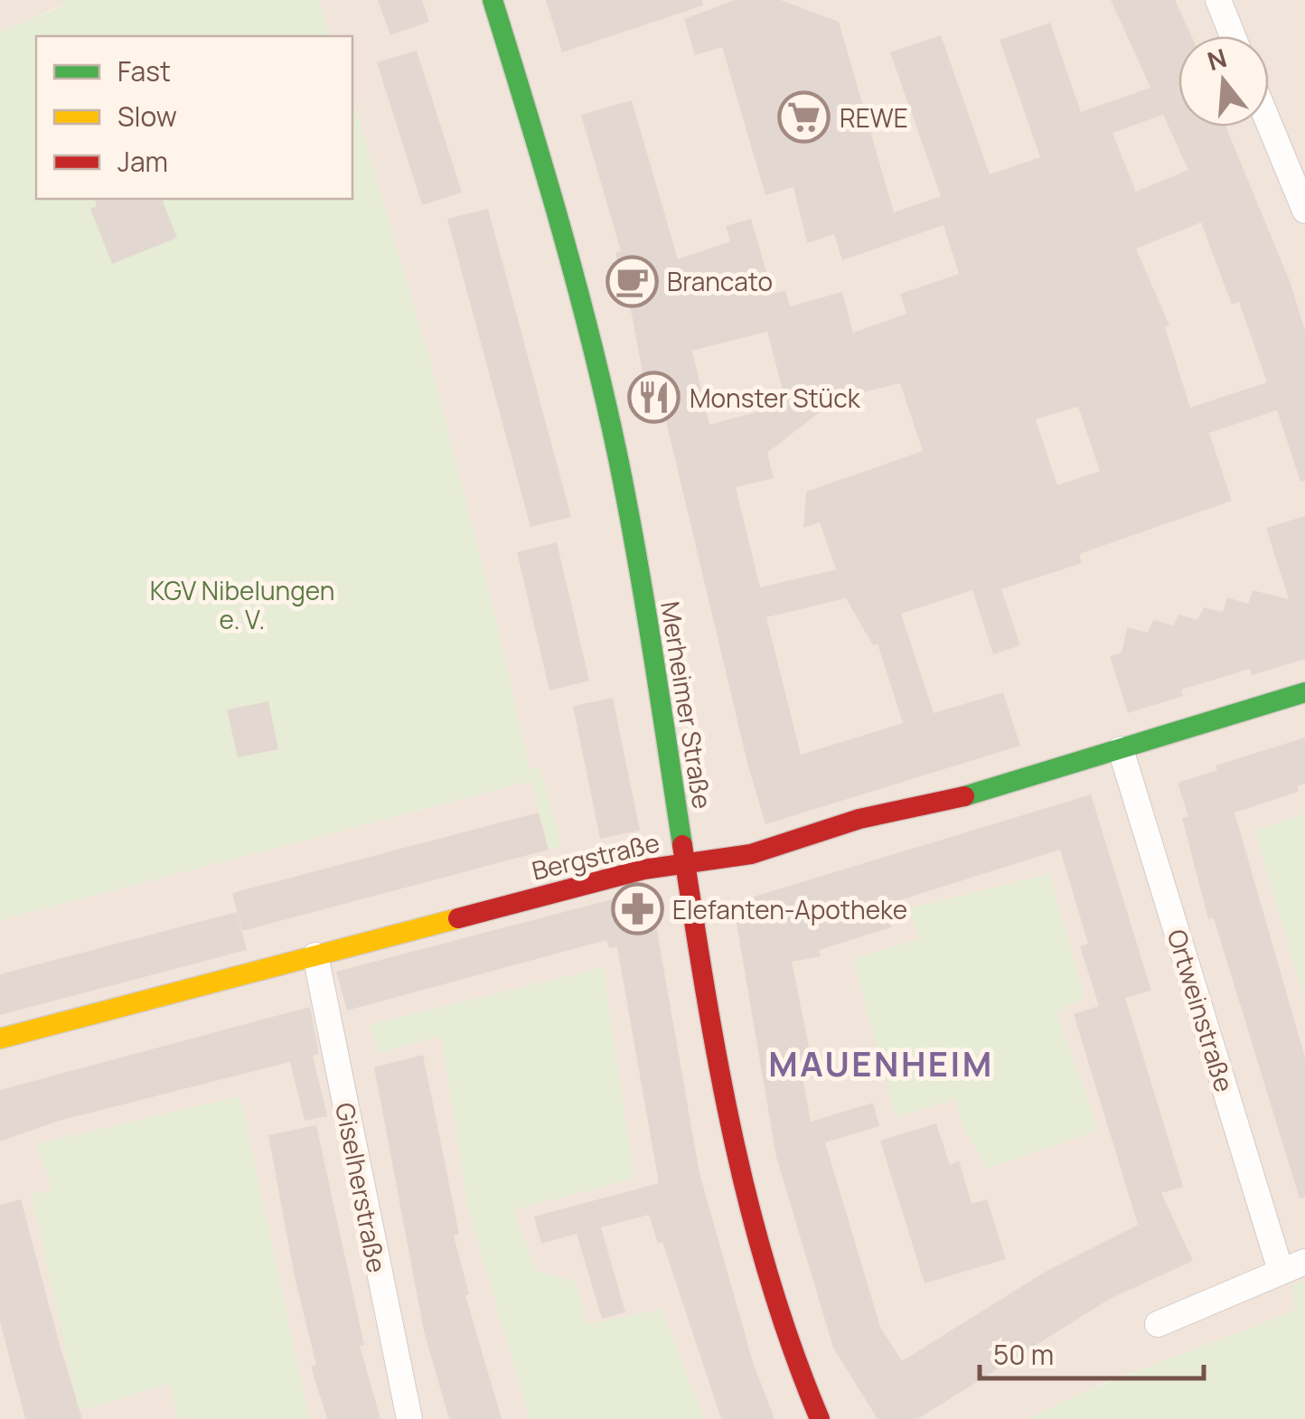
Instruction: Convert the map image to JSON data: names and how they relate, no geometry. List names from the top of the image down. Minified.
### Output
{"streets":{"main road":["Merheimer Straße","Bergstraße"],"street":["Ortweinstraße","Giselherstraße"]},"crossings":[["Merheimer Straße","Bergstraße"],["Bergstraße","Ortweinstraße"],["Bergstraße","Giselherstraße"]],"districts":["MAUENHEIM"],"parks":["KGV Nibelungen e. V."],"places":{"supermarket":["REWE"],"cafe":["Brancato"],"restaurant":["Monster Stück"],"pharmacy":["Elefanten-Apotheke"]},"legend":["Fast","Slow","Jam"],"scale_bar":"50 m","north":"top"}
